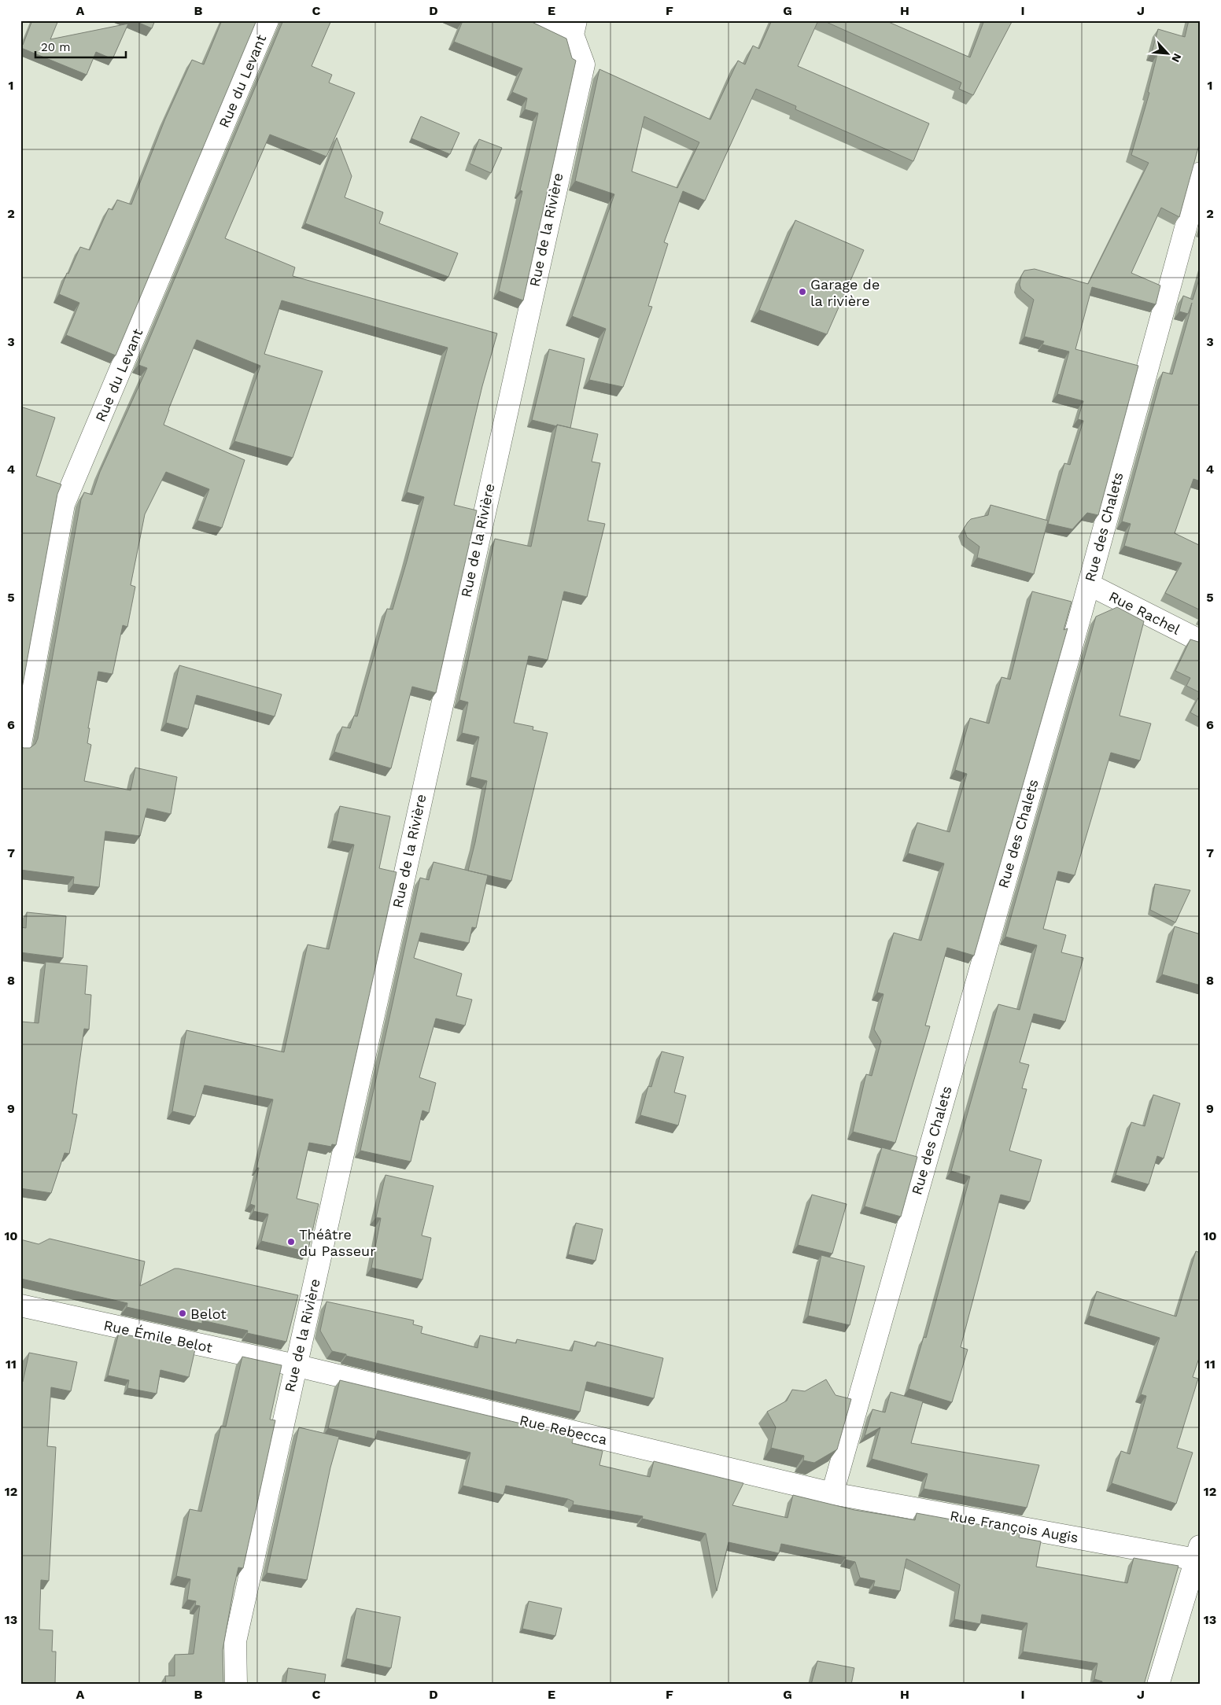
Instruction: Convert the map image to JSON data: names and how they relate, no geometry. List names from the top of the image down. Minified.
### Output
{"streets":{"street":["Rue du Levant","Rue de la Rivière","Rue des Chalets","Rue Rachel","Rue Émile Belot","Rue Rebecca","Rue François Augis"]},"crossings":[["Rue de la Rivière","Rue Émile Belot"],["Rue de la Rivière","Rue Rebecca"],["Rue des Chalets","Rue Rachel"],["Rue des Chalets","Rue Rebecca"],["Rue des Chalets","Rue François Augis"],["Rue Émile Belot","Rue Rebecca"],["Rue Rebecca","Rue François Augis"]],"places":["Garage de la rivière","Théâtre du Passeur","Belot"],"scale_bar":"20 m","north":"bottom right","grid":{"columns":["A","B","C","D","E","F","G","H","I","J"],"rows":["1","2","3","4","5","6","7","8","9","10","11","12","13"]}}
